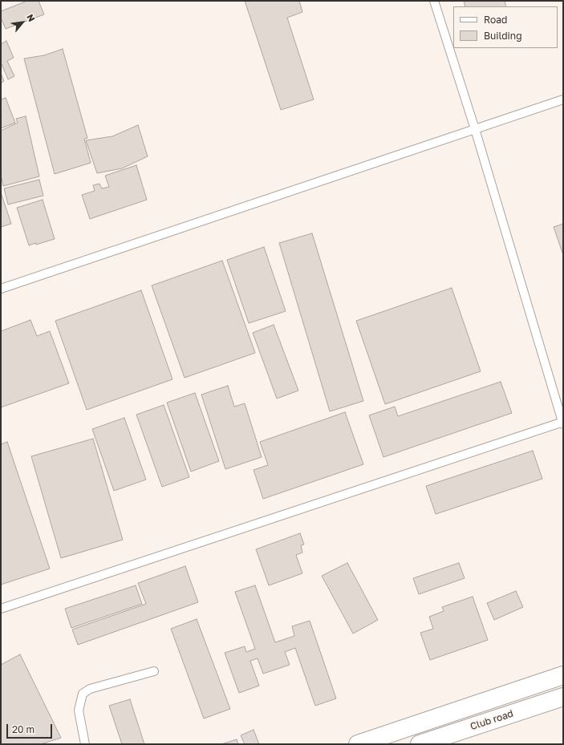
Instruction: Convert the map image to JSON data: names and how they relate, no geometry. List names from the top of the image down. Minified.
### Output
{"streets":{"main road":["Club road"]},"legend":["Road","Building"],"scale_bar":"20 m","north":"top right"}
